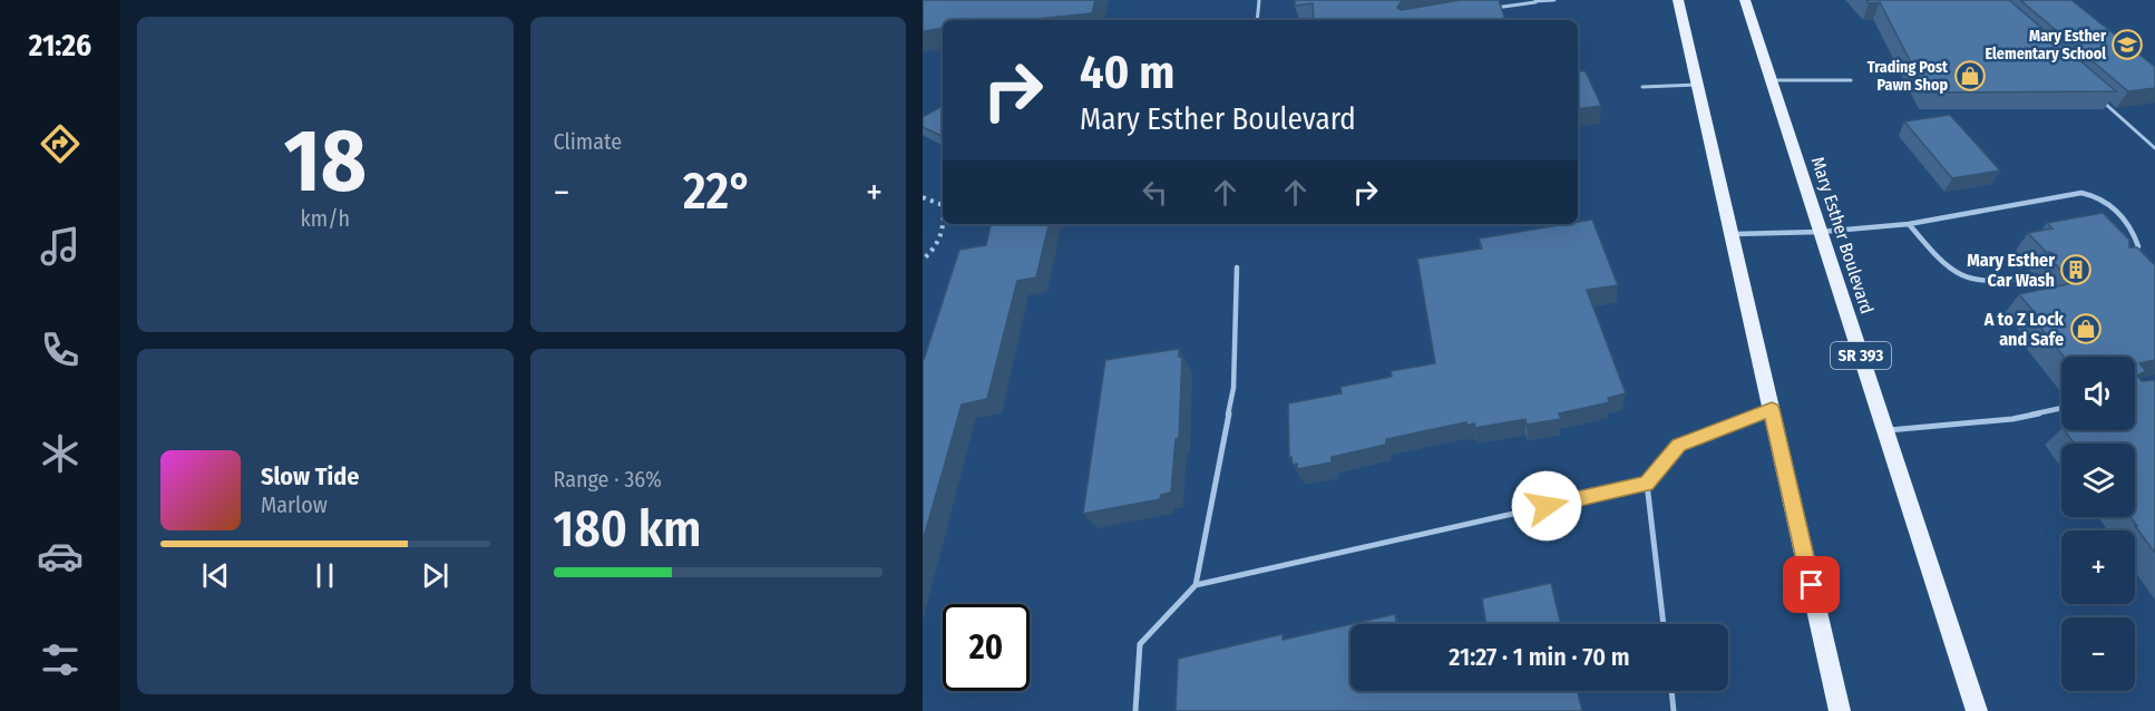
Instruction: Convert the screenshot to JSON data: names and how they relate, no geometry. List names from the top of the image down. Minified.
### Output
{"streets":{"main road":["Mary Esther Boulevard","SR 393"]},"places":{"school or university":["Mary Esther Elementary School"],"shop":["Trading Post Pawn Shop","A to Z Lock and Safe"],"building":["Mary Esther Car Wash"]},"page":{"tabs":"21:26","tile":[["18","km/h"],"Climate",["Range · 36%","180 km"]],"turn":["40 m","Mary Esther Boulevard"],"heat":["−","22°","+"],"map_buttons":["+","−"],"song":["Slow Tide","Marlow"],"limit":"20","trip":"21:27 · 1 min · 70 m"}}
